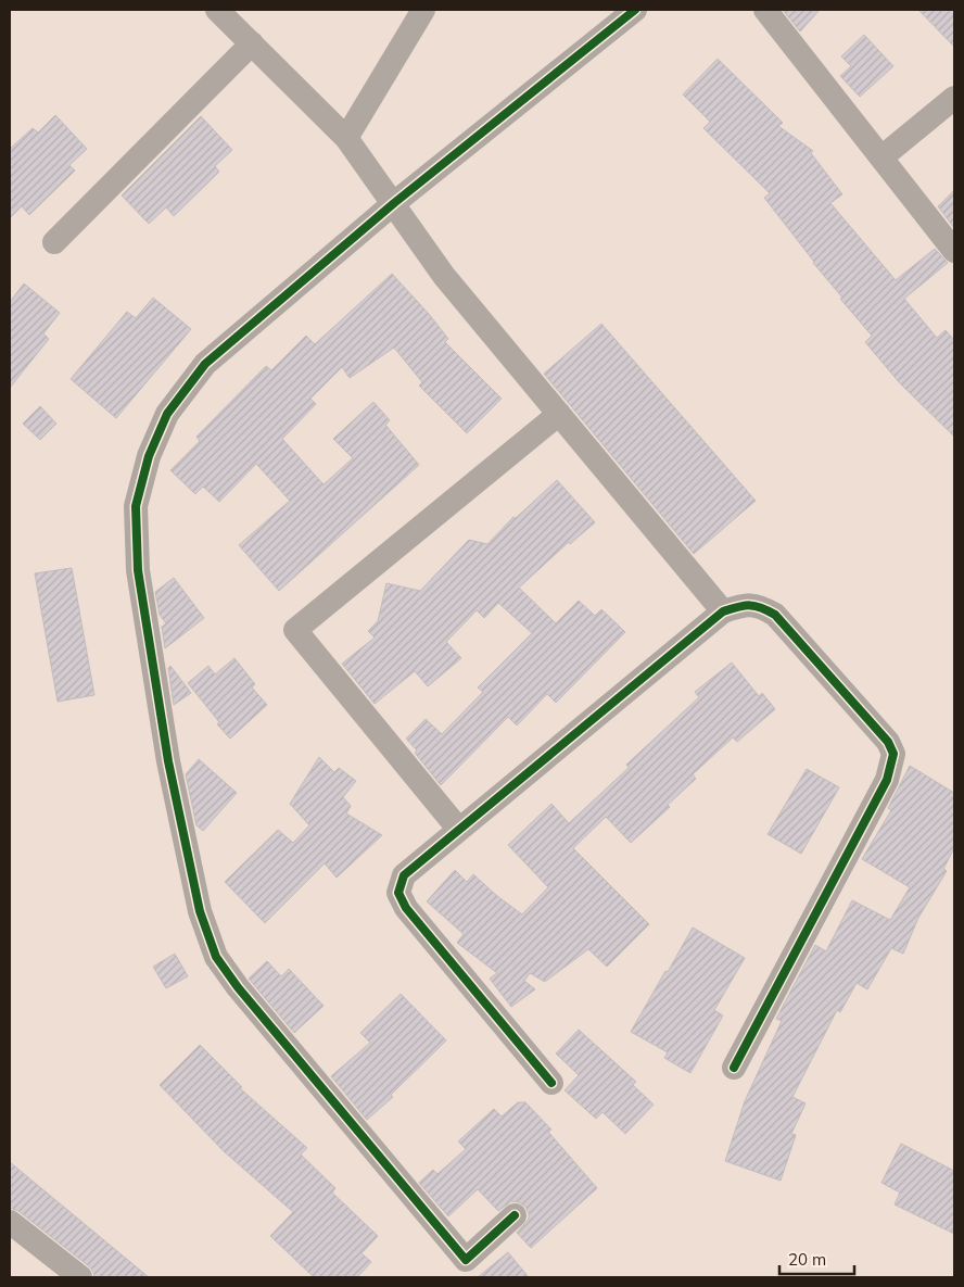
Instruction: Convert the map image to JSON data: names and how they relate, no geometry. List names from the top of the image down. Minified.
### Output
{"scale_bar":"20 m"}
